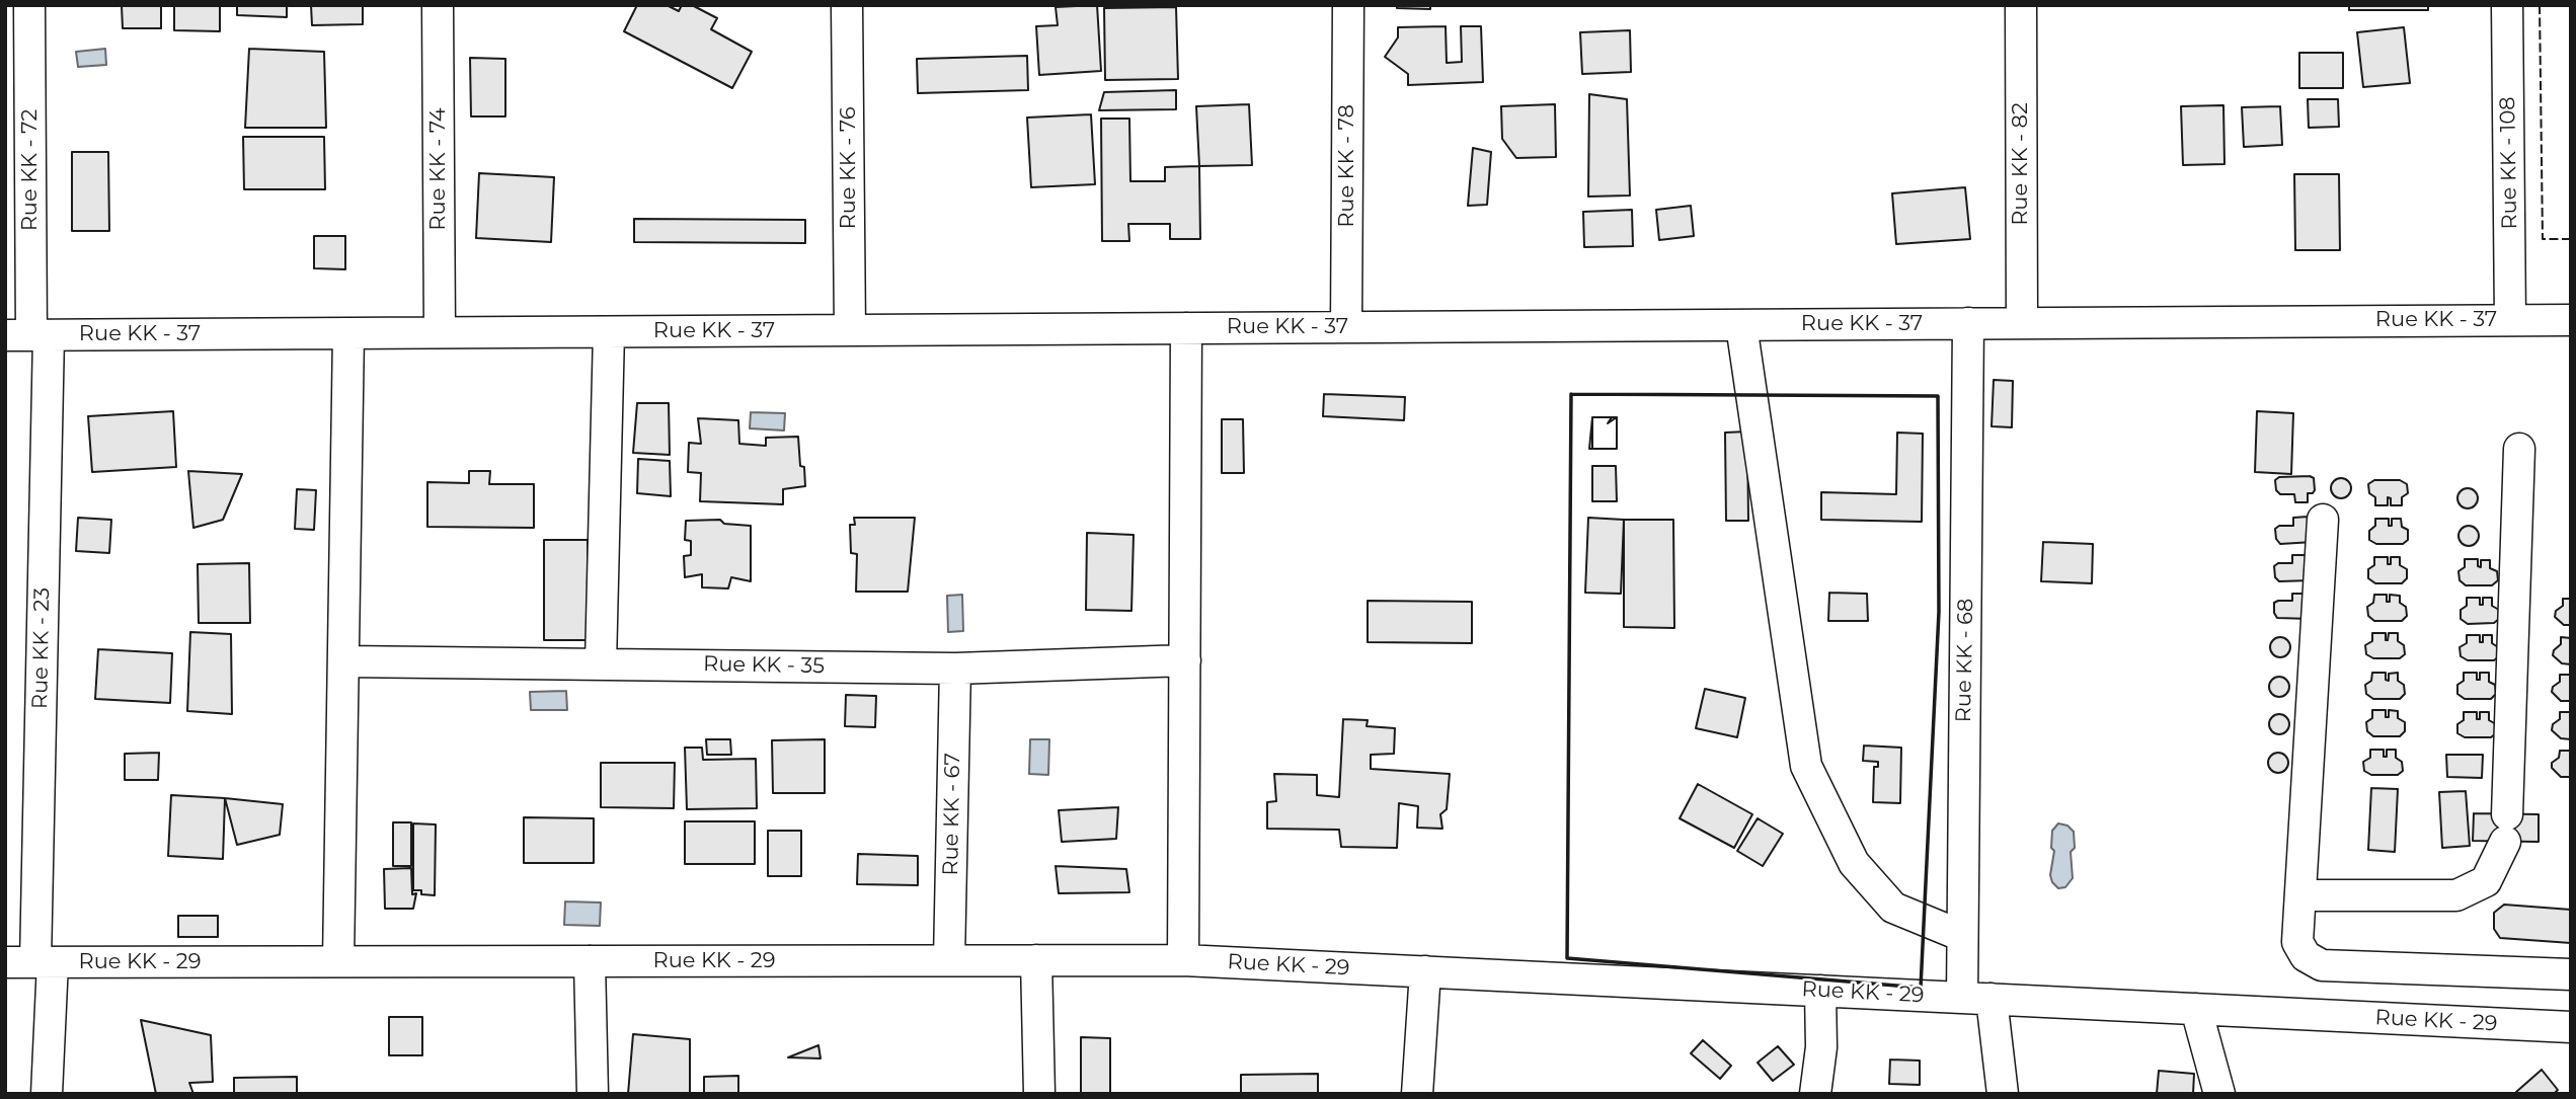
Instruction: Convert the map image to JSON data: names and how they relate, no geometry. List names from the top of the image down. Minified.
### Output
{"streets":{"street":["Rue KK - 108","Rue KK - 82","Rue KK - 78","Rue KK - 76","Rue KK - 74","Rue KK - 72","Rue KK - 37","Rue KK - 23","Rue KK - 68","Rue KK - 35","Rue KK - 67","Rue KK - 29"]},"crossings":[["Rue KK - 108","Rue KK - 37"],["Rue KK - 82","Rue KK - 37"],["Rue KK - 78","Rue KK - 37"],["Rue KK - 76","Rue KK - 37"],["Rue KK - 74","Rue KK - 37"],["Rue KK - 72","Rue KK - 37"],["Rue KK - 72","Rue KK - 23"],["Rue KK - 37","Rue KK - 23"],["Rue KK - 37","Rue KK - 68"],["Rue KK - 23","Rue KK - 29"],["Rue KK - 68","Rue KK - 29"],["Rue KK - 35","Rue KK - 67"],["Rue KK - 67","Rue KK - 29"]]}
